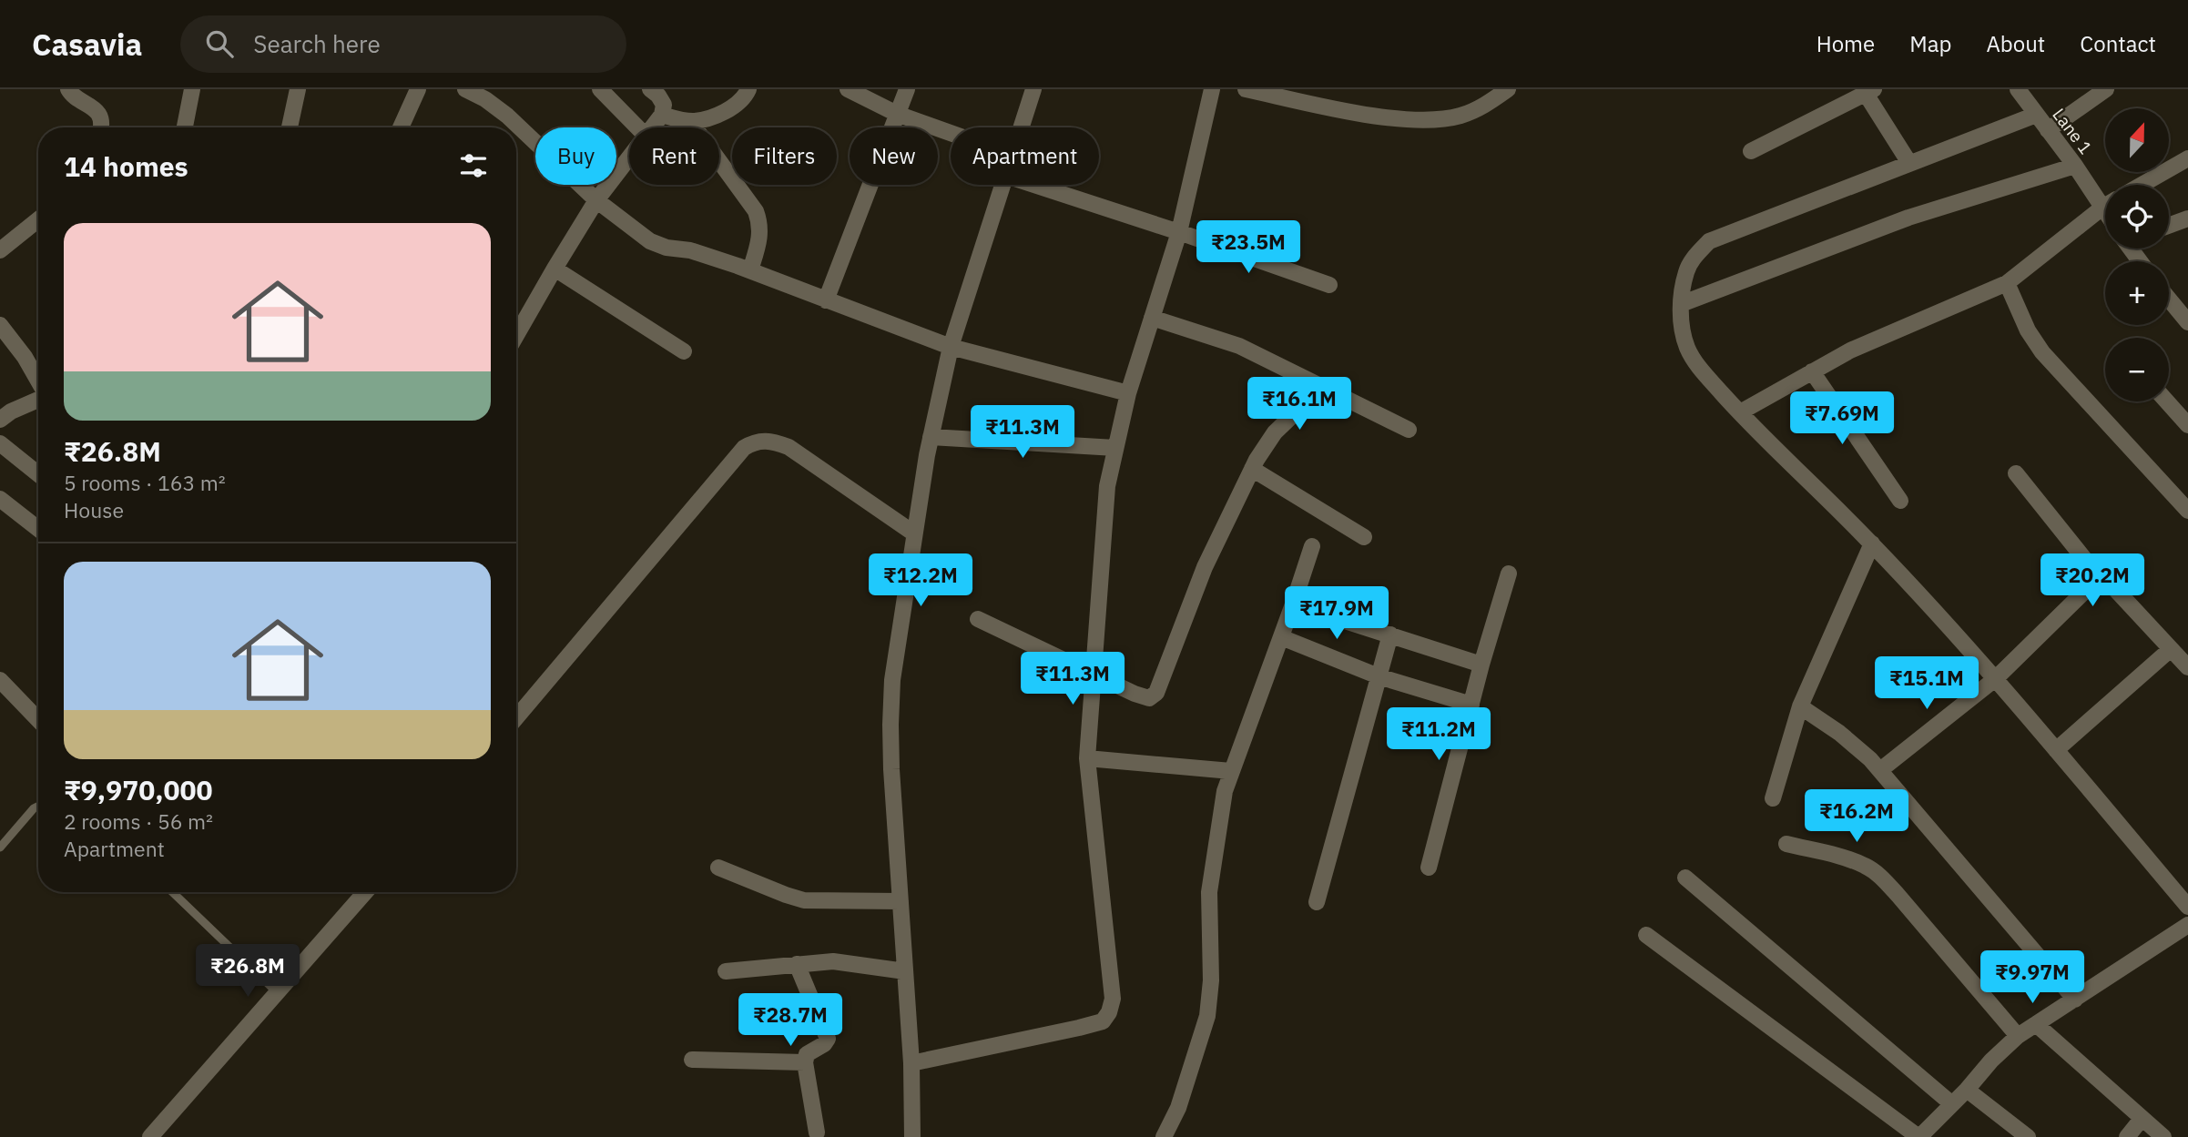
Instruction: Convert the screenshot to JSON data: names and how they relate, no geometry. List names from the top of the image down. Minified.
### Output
{"streets":{"street":["Lane 1"]},"north":"top","page":{"header":"Casavia","search":"Search here","nav":["Home","Map","About","Contact"],"map_buttons":["+","−"],"chip":["Buy","Rent","Filters","New","Apartment"],"heading":"14 homes","list":[{"name":"₹26.8M","note":"5 rooms · 163 m² · House"},{"name":"₹9,970,000","note":"2 rooms · 56 m² · Apartment"}],"price":["₹23.5M","₹16.1M","₹7.69M","₹11.3M","₹12.2M","₹20.2M","₹17.9M","₹11.3M","₹15.1M","₹11.2M","₹16.2M","₹26.8M","₹9.97M","₹28.7M"]}}
